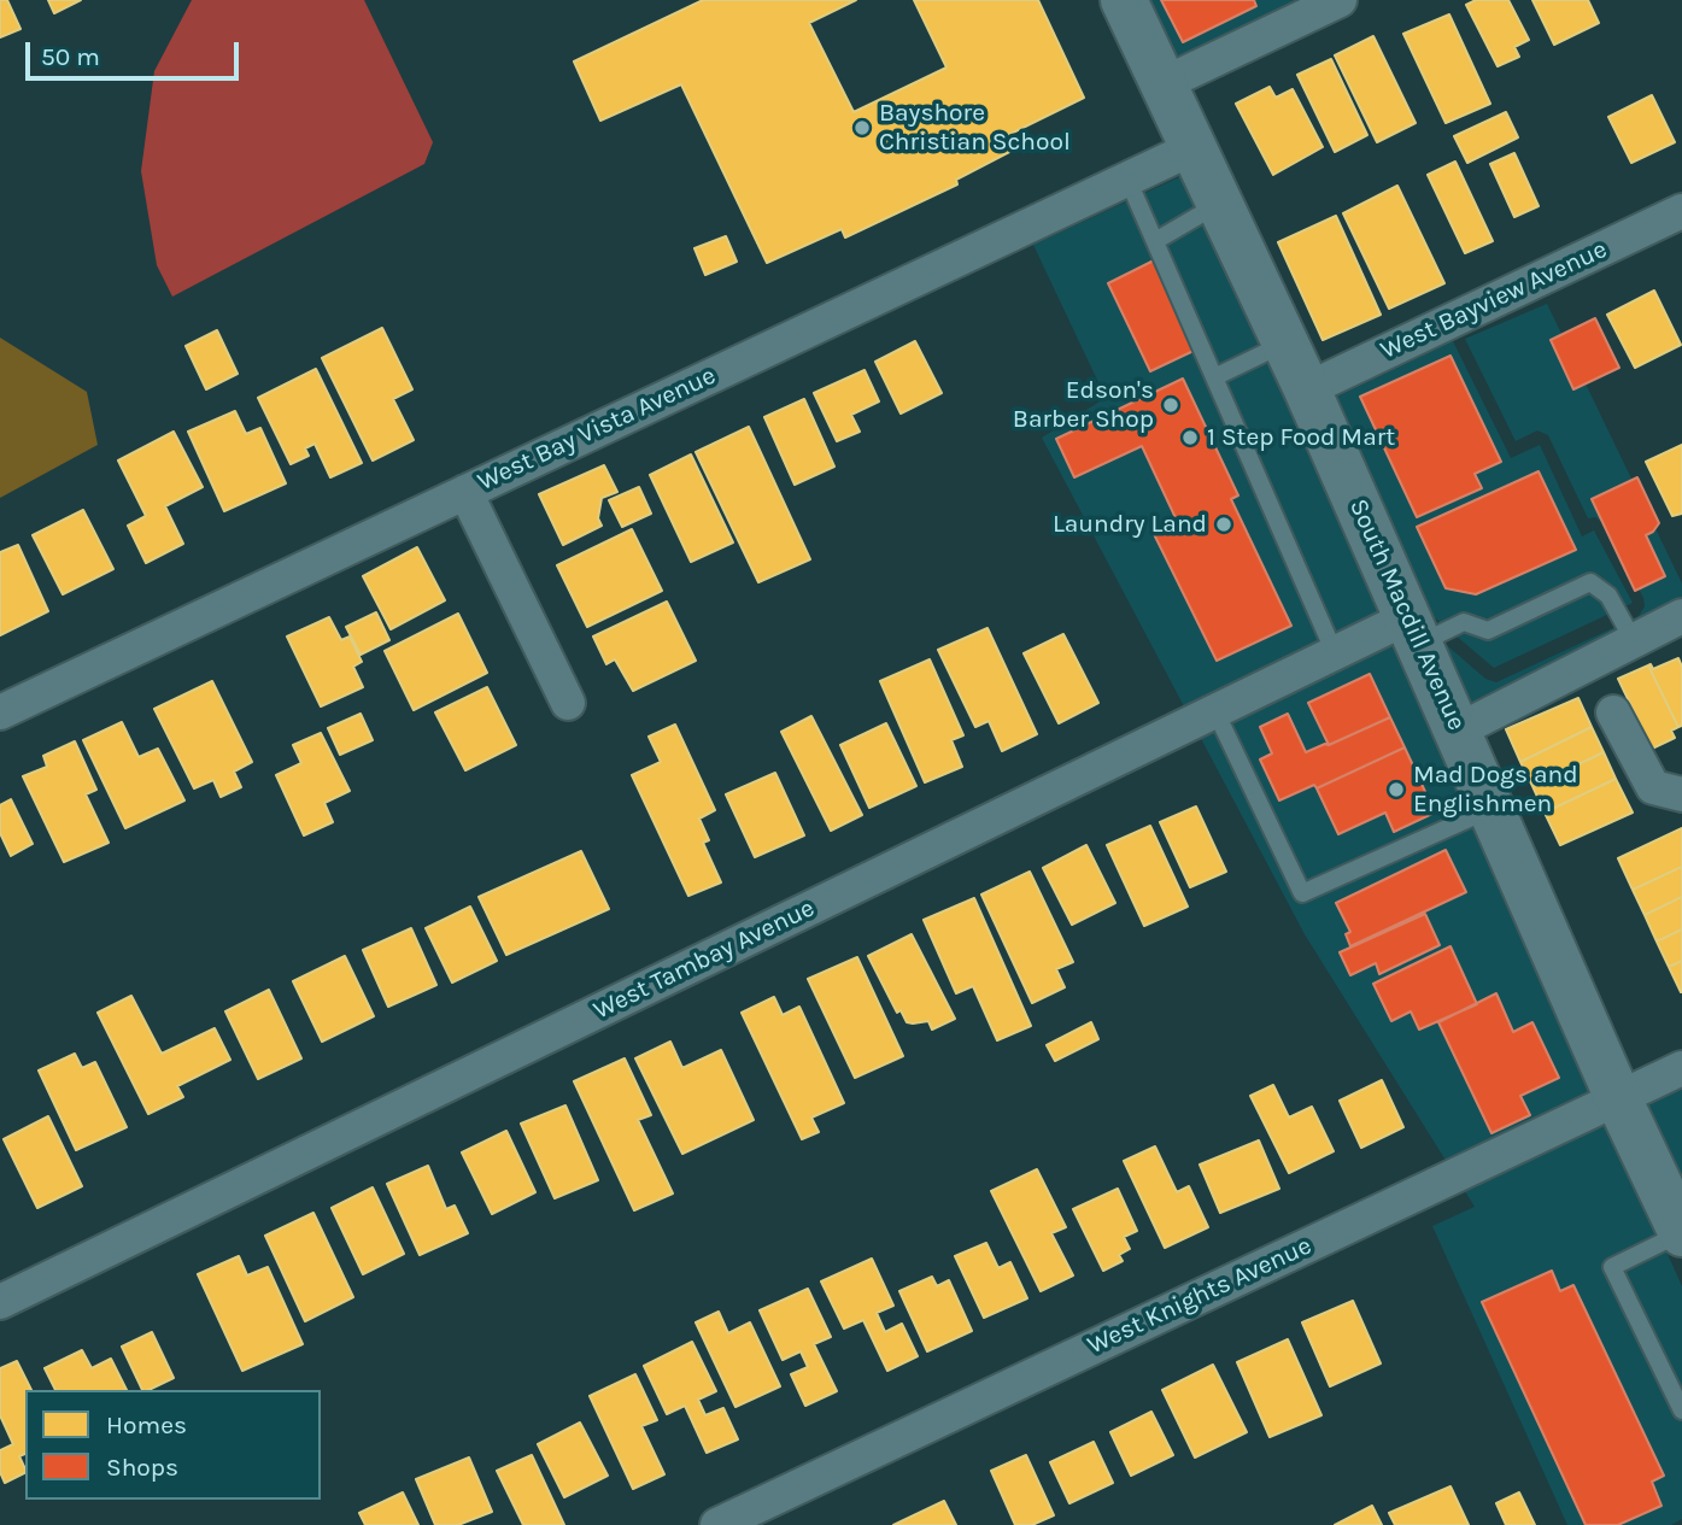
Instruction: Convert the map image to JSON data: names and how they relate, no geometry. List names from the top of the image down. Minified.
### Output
{"streets":{"street":["West Bayview Avenue","West Bay Vista Avenue","South Macdill Avenue","West Tambay Avenue","West Knights Avenue"]},"crossings":[["West Bayview Avenue","South Macdill Avenue"],["West Bay Vista Avenue","South Macdill Avenue"],["South Macdill Avenue","West Tambay Avenue"],["South Macdill Avenue","West Knights Avenue"]],"places":["Bayshore Christian School","Edson's Barber Shop","1 Step Food Mart","Laundry Land","Mad Dogs and Englishmen"],"legend":["Homes","Shops"],"scale_bar":"50 m"}
